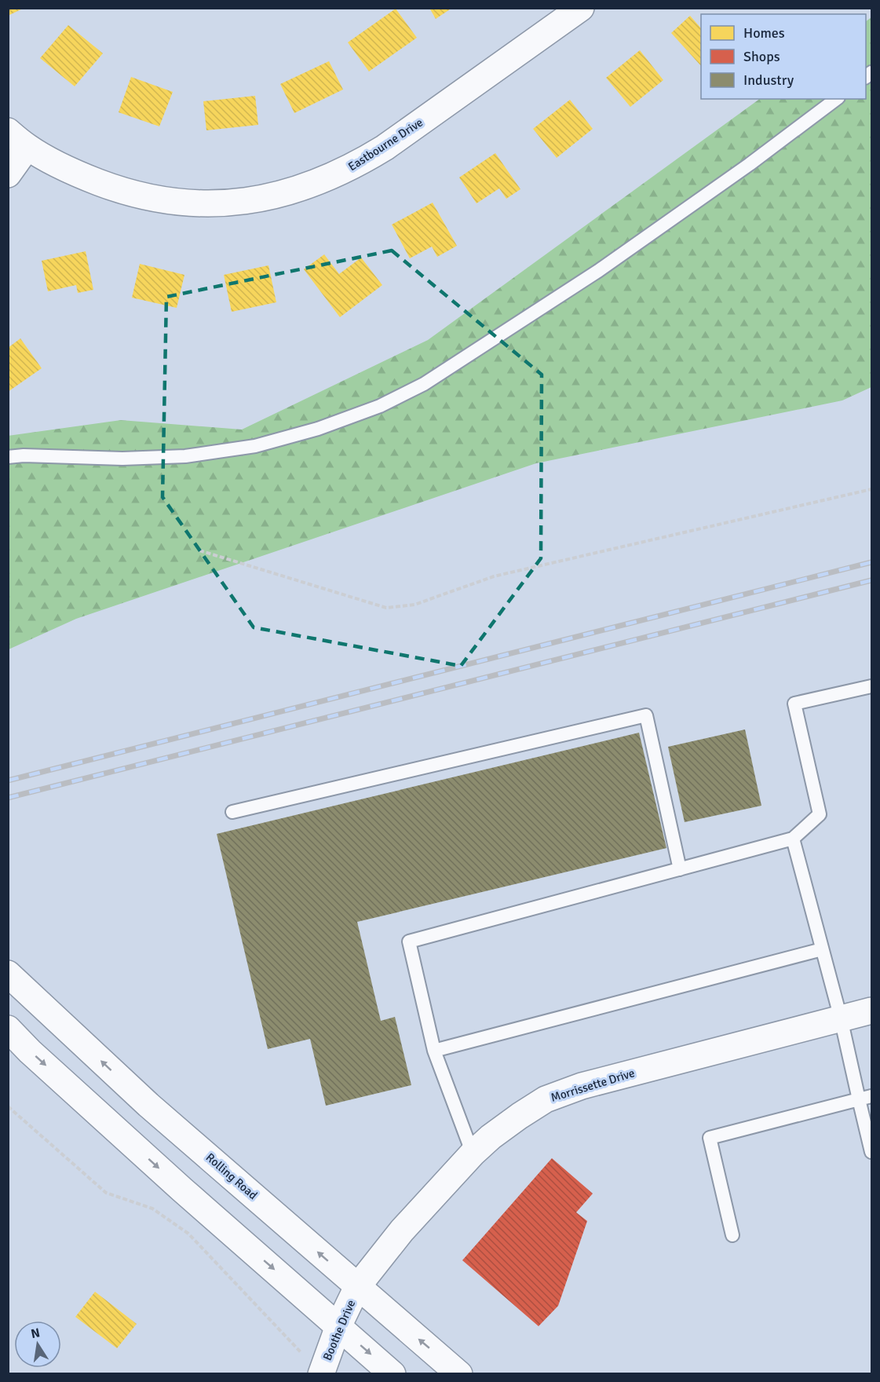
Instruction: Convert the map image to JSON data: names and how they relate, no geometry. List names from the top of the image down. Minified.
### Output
{"streets":{"street":["Eastbourne Drive","Morrissette Drive","Rolling Road","Boothe Drive"]},"crossings":[["Morrissette Drive","Rolling Road"],["Morrissette Drive","Boothe Drive"],["Rolling Road","Boothe Drive"]],"legend":["Homes","Shops","Industry"],"north":"top"}
